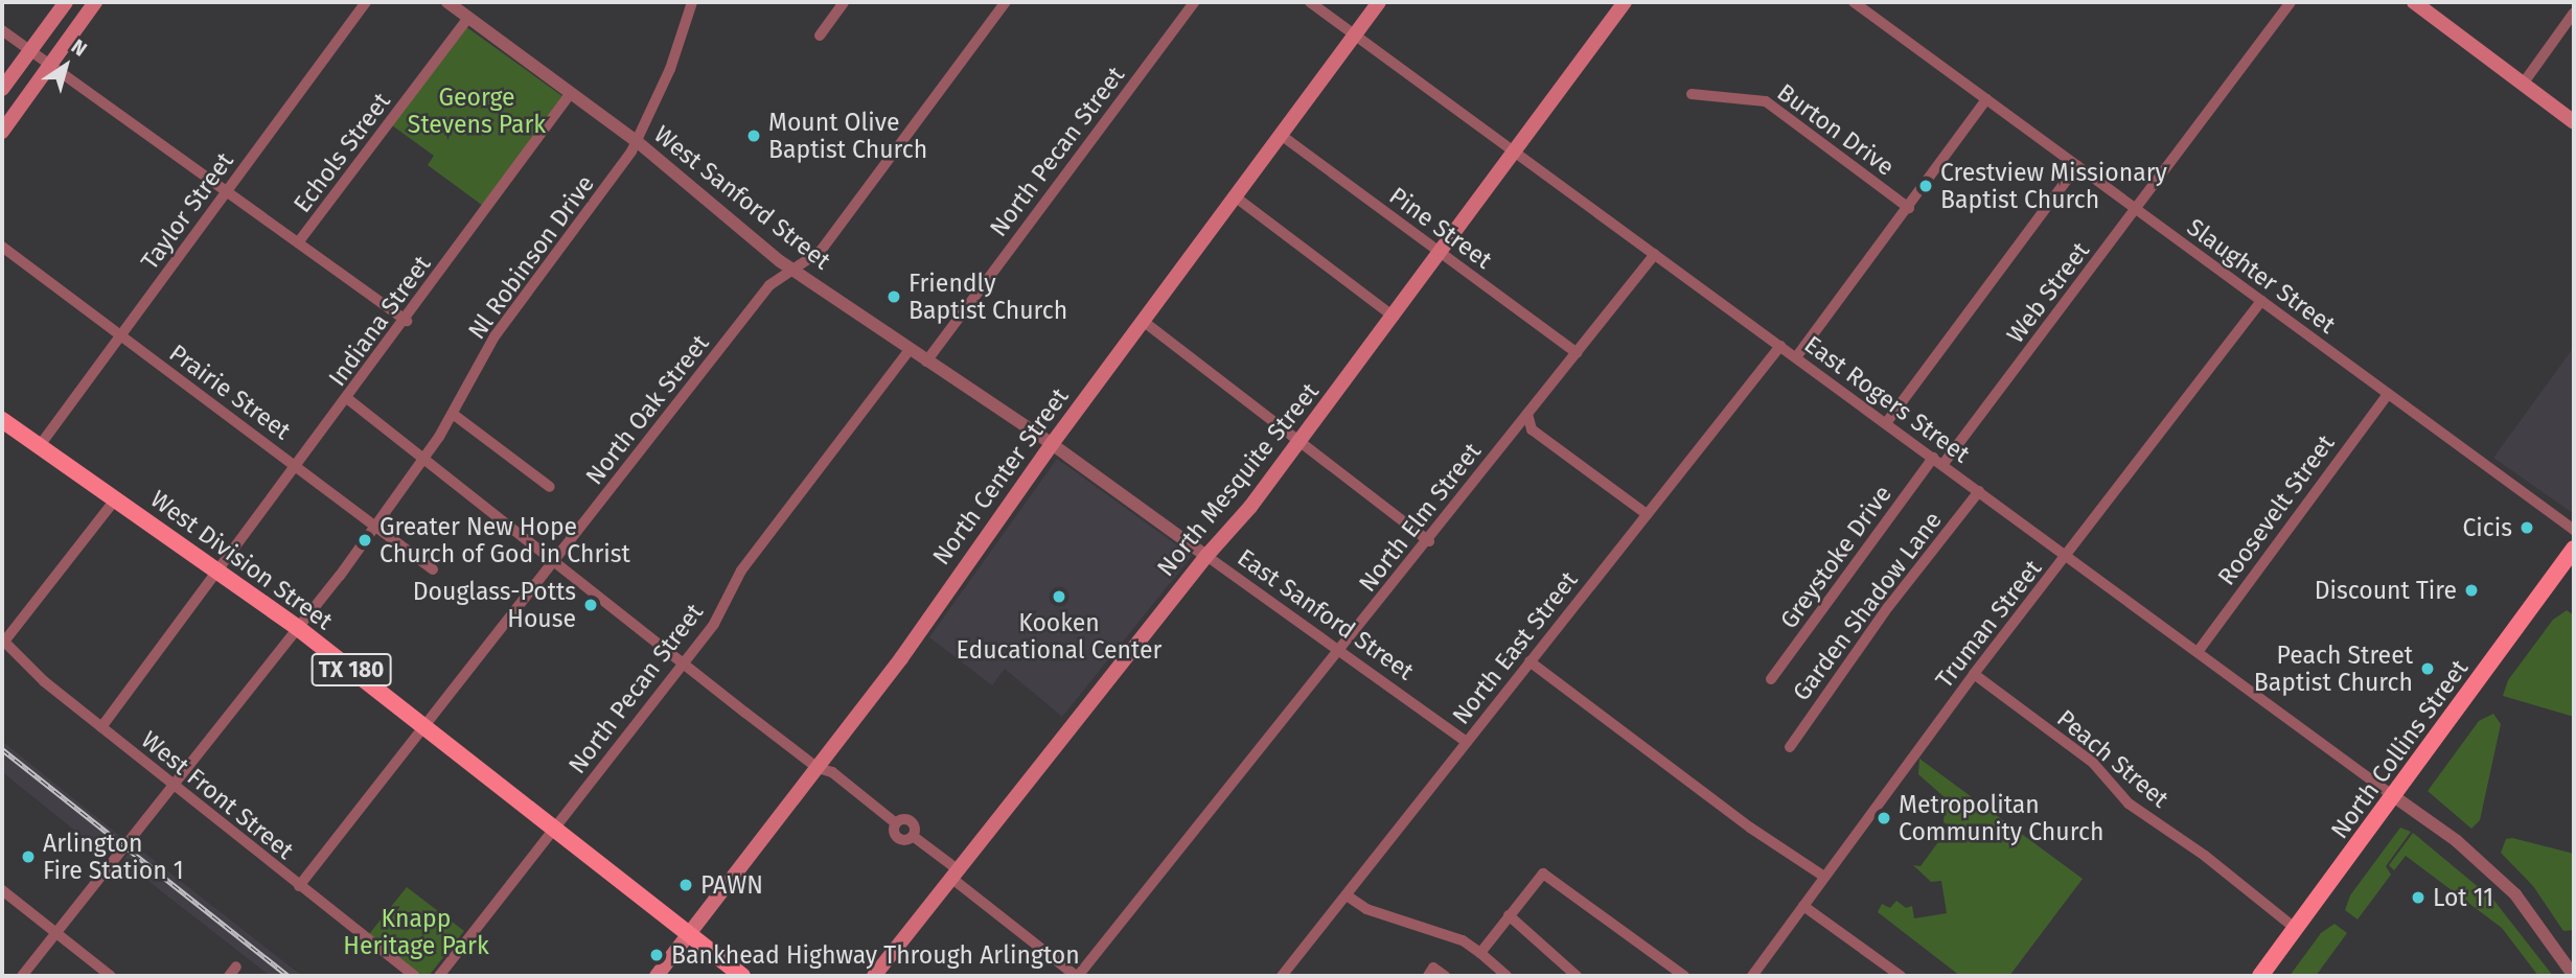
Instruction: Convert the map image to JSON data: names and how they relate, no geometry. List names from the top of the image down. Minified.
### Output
{"streets":{"main road":["North Center Street","North Mesquite Street","West Division Street","TX 180","North Collins Street"],"street":["Burton Drive","North Pecan Street","Echols Street","West Sanford Street","Taylor Street","Pine Street","Nl Robinson Drive","Slaughter Street","Web Street","Indiana Street","Prairie Street","East Rogers Street","North Oak Street","Roosevelt Street","North Elm Street","Greystoke Drive","Garden Shadow Lane","East Sanford Street","Truman Street","North East Street","Peach Street","West Front Street"]},"crossings":[["North Pecan Street","West Sanford Street"],["North Pecan Street","West Division Street"],["Echols Street","West Sanford Street"],["West Sanford Street","Nl Robinson Drive"],["West Sanford Street","Indiana Street"],["West Sanford Street","North Oak Street"],["West Sanford Street","North Center Street"],["West Sanford Street","East Sanford Street"],["Taylor Street","Prairie Street"],["Taylor Street","West Division Street"],["Pine Street","North Center Street"],["Pine Street","North Mesquite Street"],["Pine Street","North Elm Street"],["Nl Robinson Drive","Prairie Street"],["Nl Robinson Drive","West Division Street"],["Nl Robinson Drive","West Front Street"],["Slaughter Street","Web Street"],["Slaughter Street","Roosevelt Street"],["Slaughter Street","Truman Street"],["Web Street","East Rogers Street"],["Web Street","Greystoke Drive"],["Indiana Street","Prairie Street"],["Indiana Street","West Division Street"],["Indiana Street","West Front Street"],["East Rogers Street","North Center Street"],["East Rogers Street","North Mesquite Street"],["East Rogers Street","Roosevelt Street"],["East Rogers Street","North Elm Street"],["East Rogers Street","Greystoke Drive"],["East Rogers Street","Garden Shadow Lane"],["East Rogers Street","Truman Street"],["East Rogers Street","North East Street"],["East Rogers Street","North Collins Street"],["North Oak Street","West Division Street"],["North Oak Street","West Front Street"],["North Center Street","West Division Street"],["North Center Street","East Sanford Street"],["North Center Street","TX 180"],["North Mesquite Street","East Sanford Street"],["North Elm Street","East Sanford Street"],["West Division Street","TX 180"],["East Sanford Street","North East Street"],["Truman Street","Peach Street"],["North Collins Street","Peach Street"]],"parks":["George Stevens Park","Knapp Heritage Park"],"places":["Mount Olive Baptist Church","Crestview Missionary Baptist Church","Friendly Baptist Church","Cicis","Greater New Hope Church of God in Christ","Discount Tire","Kooken Educational Center","Douglass-Potts House","Peach Street Baptist Church","Metropolitan Community Church","Arlington Fire Station 1","PAWN","Lot 11","Bankhead Highway Through Arlington"],"north":"top right"}
